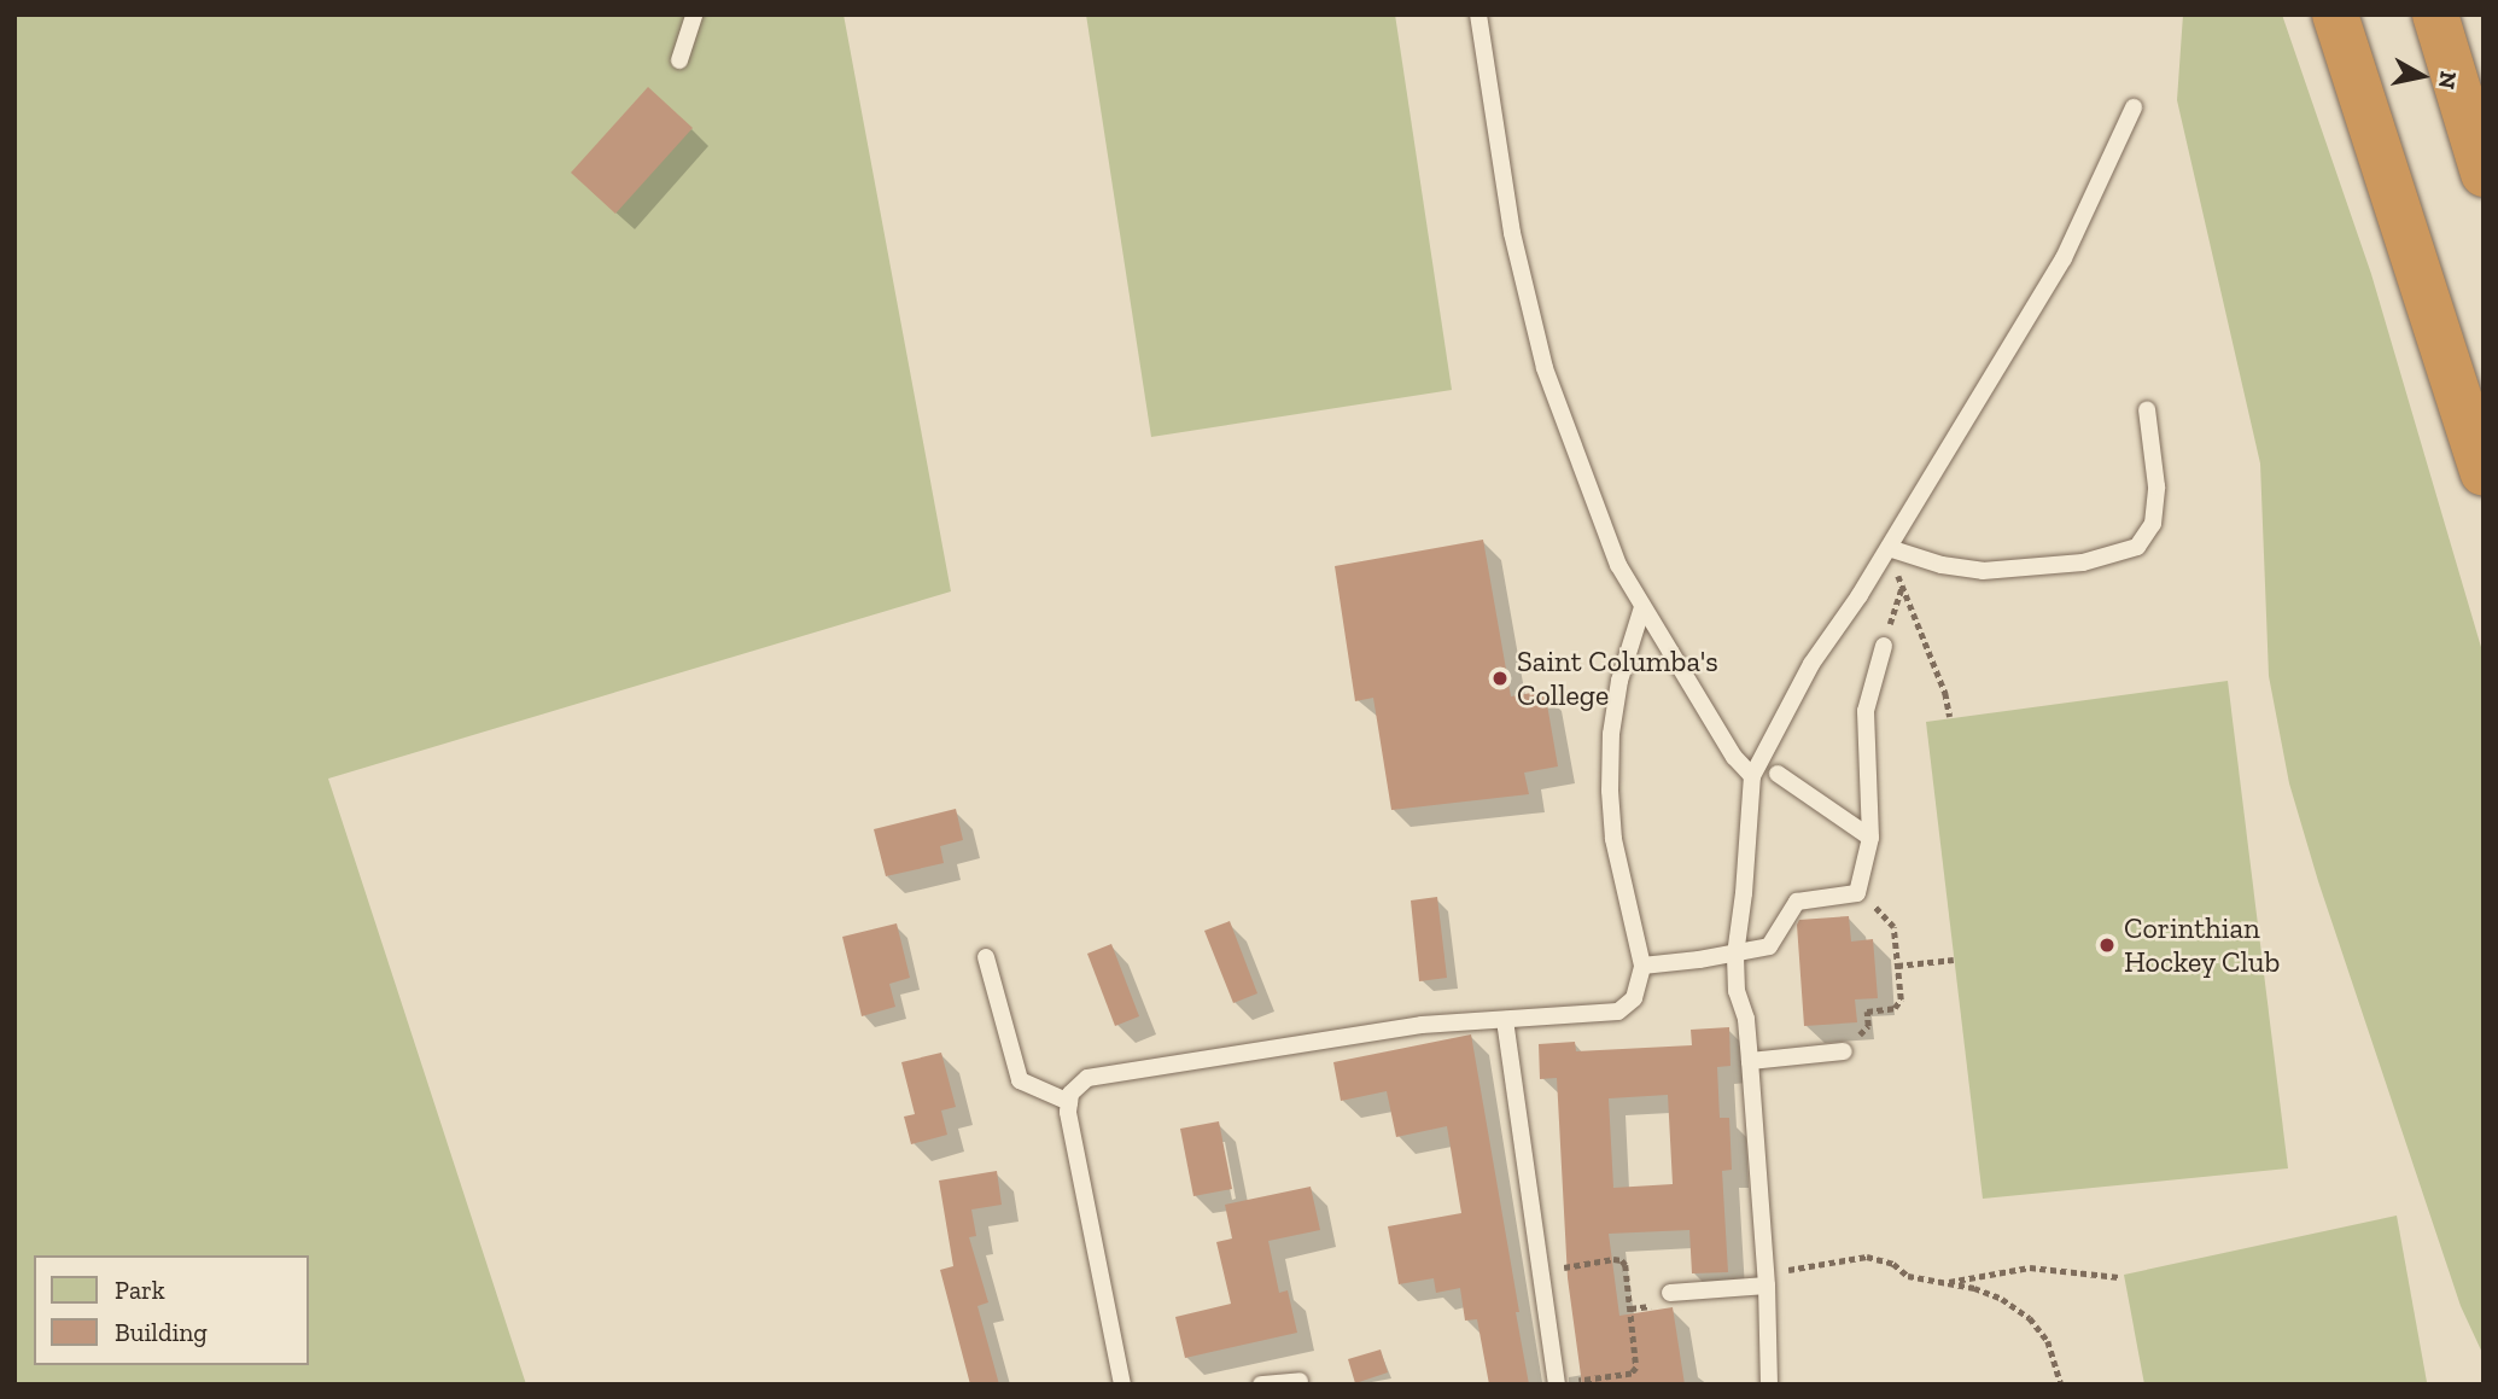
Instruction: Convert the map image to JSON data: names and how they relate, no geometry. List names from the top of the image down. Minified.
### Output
{"places":["Saint Columba's College","Corinthian Hockey Club"],"legend":["Park","Building"],"north":"right"}
